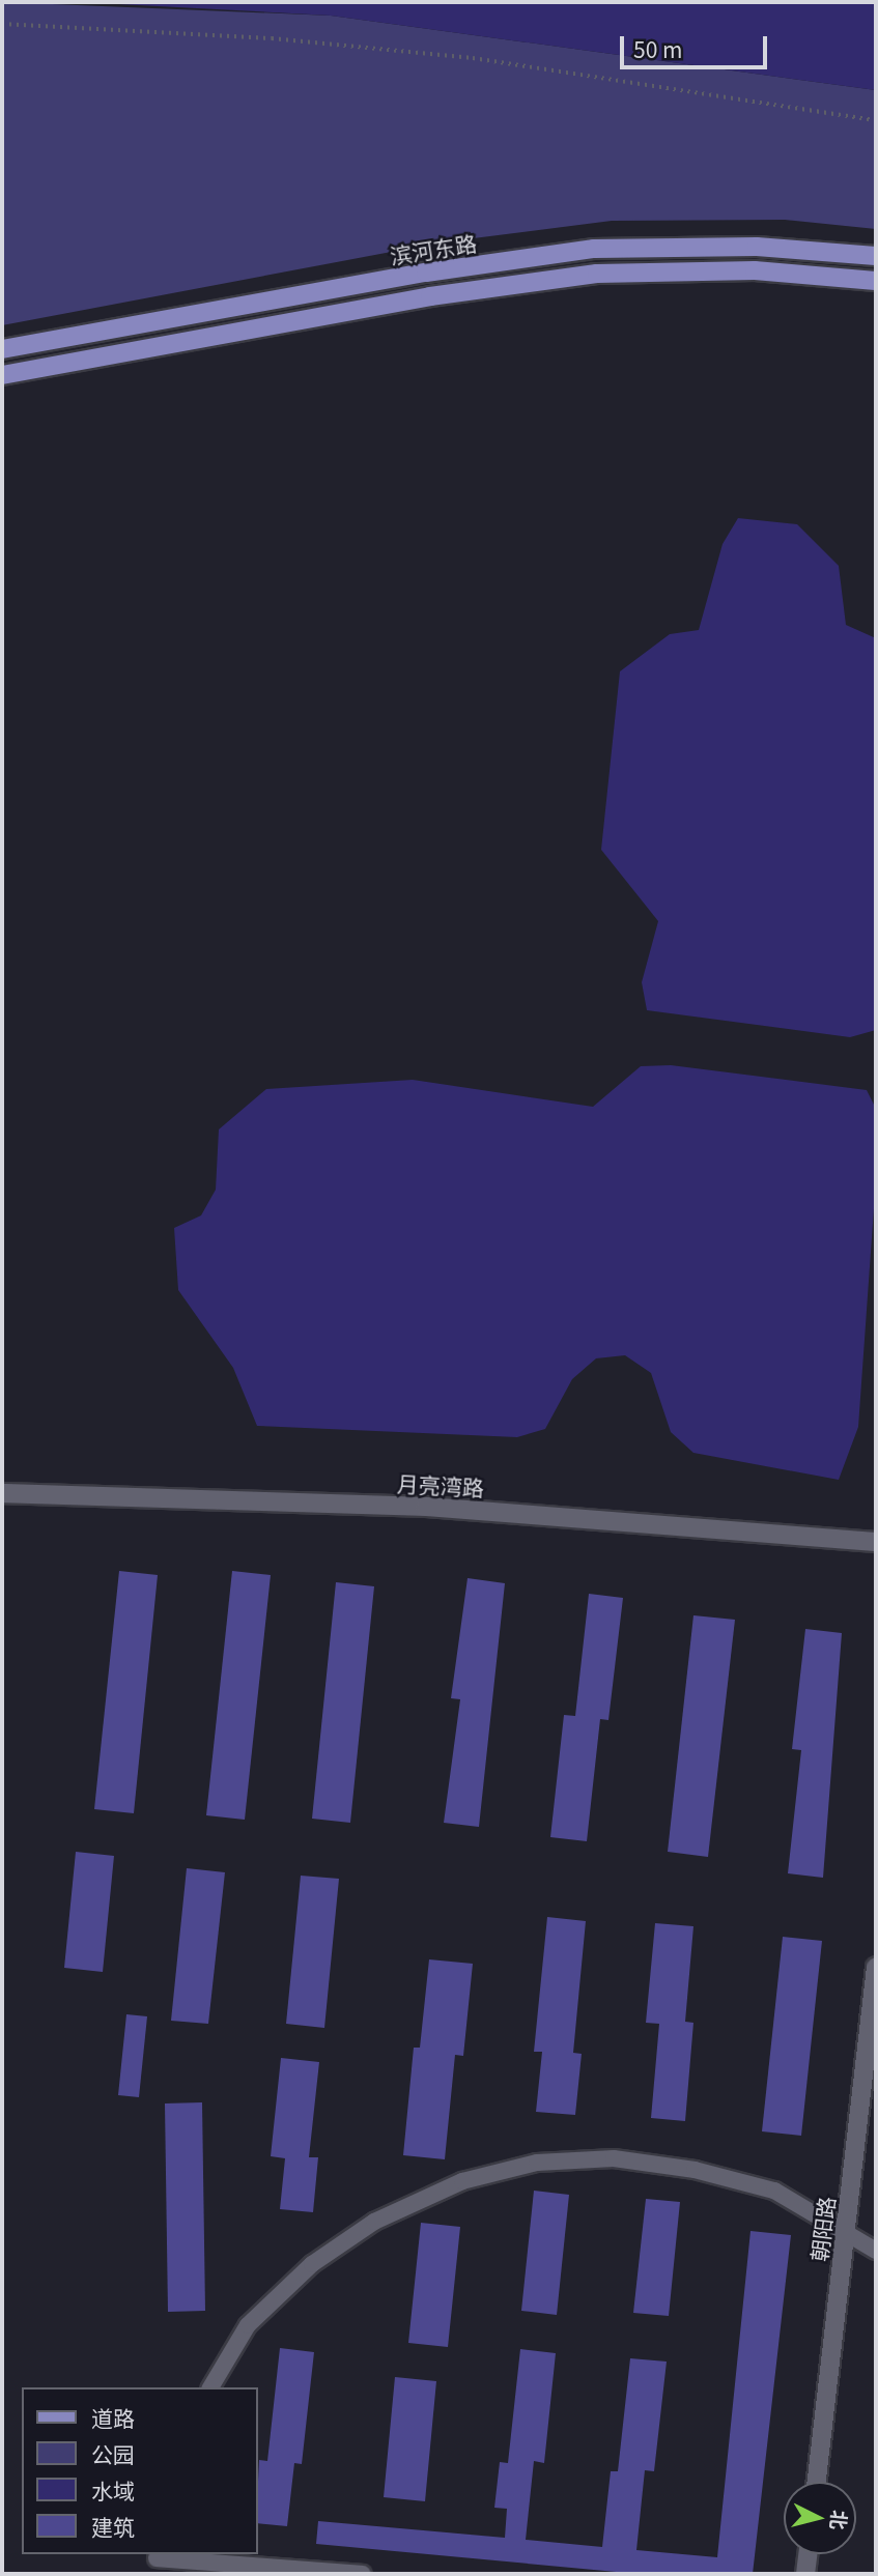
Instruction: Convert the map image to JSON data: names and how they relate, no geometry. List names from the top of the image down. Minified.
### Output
{"streets":{"main road":["滨河东路"],"street":["月亮湾路","朝阳路"]},"legend":["道路","公园","水域","建筑"],"scale_bar":"50 m","north":"right"}
